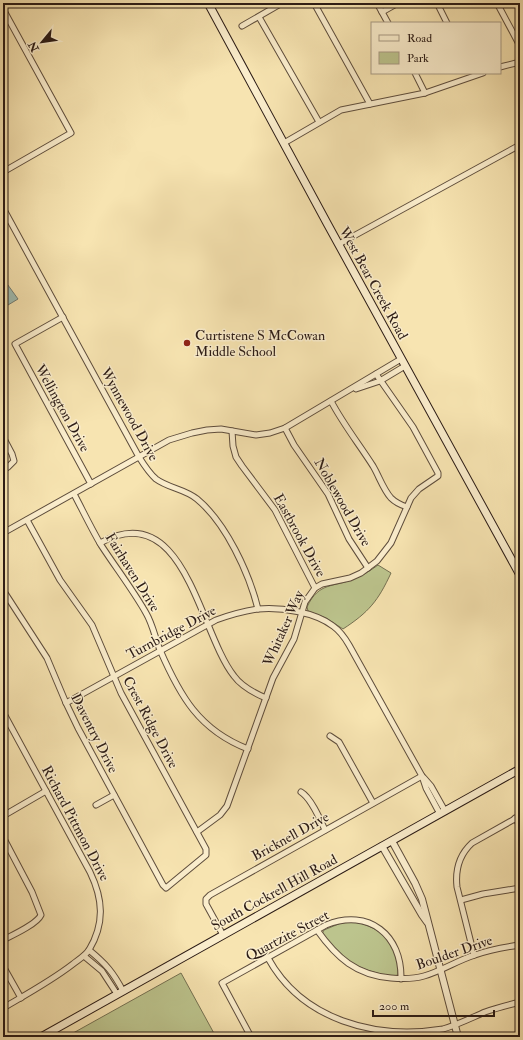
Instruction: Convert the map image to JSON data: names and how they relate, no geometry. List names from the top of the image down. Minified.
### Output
{"streets":{"main road":["West Bear Creek Road","South Cockrell Hill Road"],"street":["Wellington Drive","Wynnewood Drive","Noblewood Drive","Eastbrook Drive","Fairhaven Drive","Whitaker Way","Turnbridge Drive","Crest Ridge Drive","Daventry Drive","Richard Pittmon Drive","Bricknell Drive","Quartzite Street","Boulder Drive"]},"crossings":[["Wellington Drive","Wynnewood Drive"],["Wynnewood Drive","Turnbridge Drive"],["Noblewood Drive","Whitaker Way"],["Eastbrook Drive","Whitaker Way"],["Fairhaven Drive","Whitaker Way"],["Fairhaven Drive","Turnbridge Drive"],["Whitaker Way","Turnbridge Drive"],["Whitaker Way","Crest Ridge Drive"],["Turnbridge Drive","Crest Ridge Drive"],["Turnbridge Drive","Daventry Drive"],["Turnbridge Drive","Bricknell Drive"],["Turnbridge Drive","South Cockrell Hill Road"],["Crest Ridge Drive","Daventry Drive"],["Bricknell Drive","South Cockrell Hill Road"],["Quartzite Street","Boulder Drive"]],"places":["Curtistene S McCowan Middle School"],"legend":["Road","Park"],"scale_bar":"200 m","north":"bottom left"}
